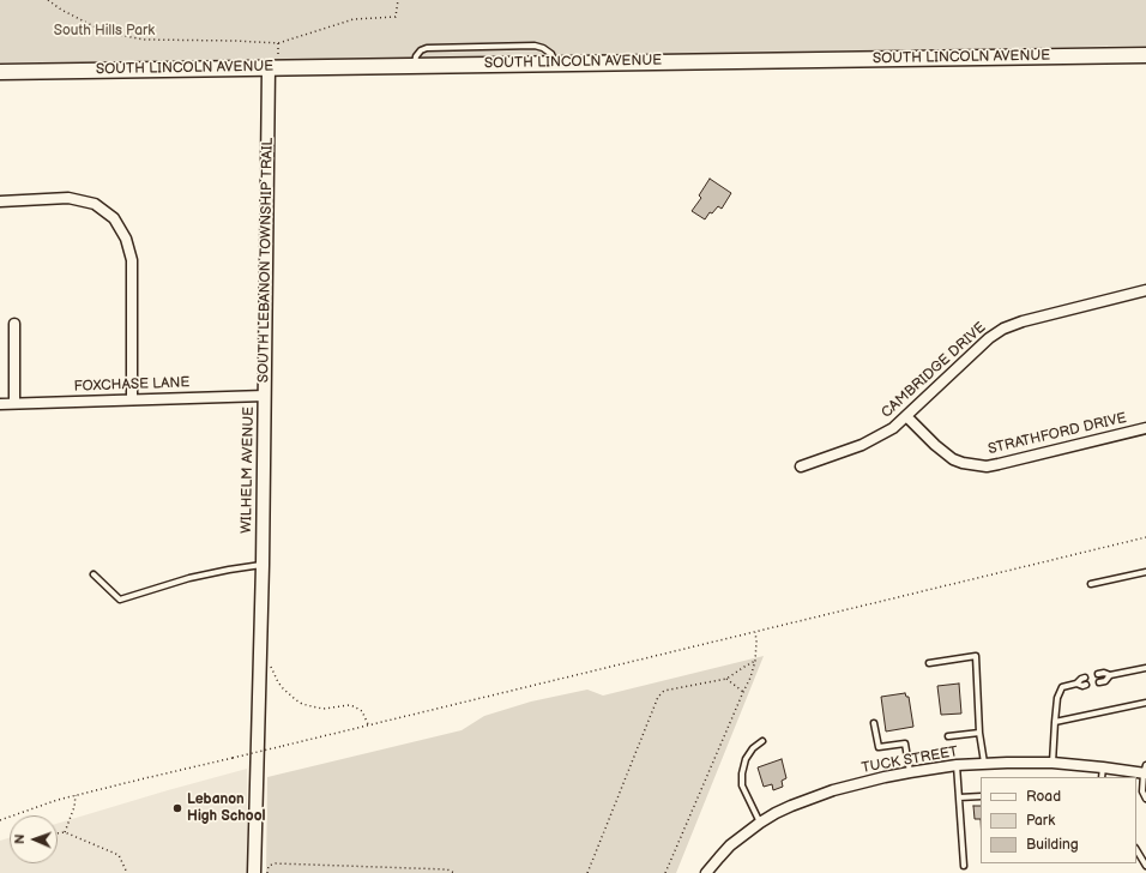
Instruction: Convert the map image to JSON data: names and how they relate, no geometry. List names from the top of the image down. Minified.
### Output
{"streets":{"main road":["SOUTH LINCOLN AVENUE"],"street":["CAMBRIDGE DRIVE","FOXCHASE LANE","STRATHFORD DRIVE","WILHELM AVENUE","TUCK STREET"]},"crossings":[["SOUTH LINCOLN AVENUE","WILHELM AVENUE"],["CAMBRIDGE DRIVE","STRATHFORD DRIVE"],["FOXCHASE LANE","WILHELM AVENUE"]],"parks":["South Hills Park"],"places":["Lebanon High School"],"legend":["Road","Park","Building"],"north":"left"}
